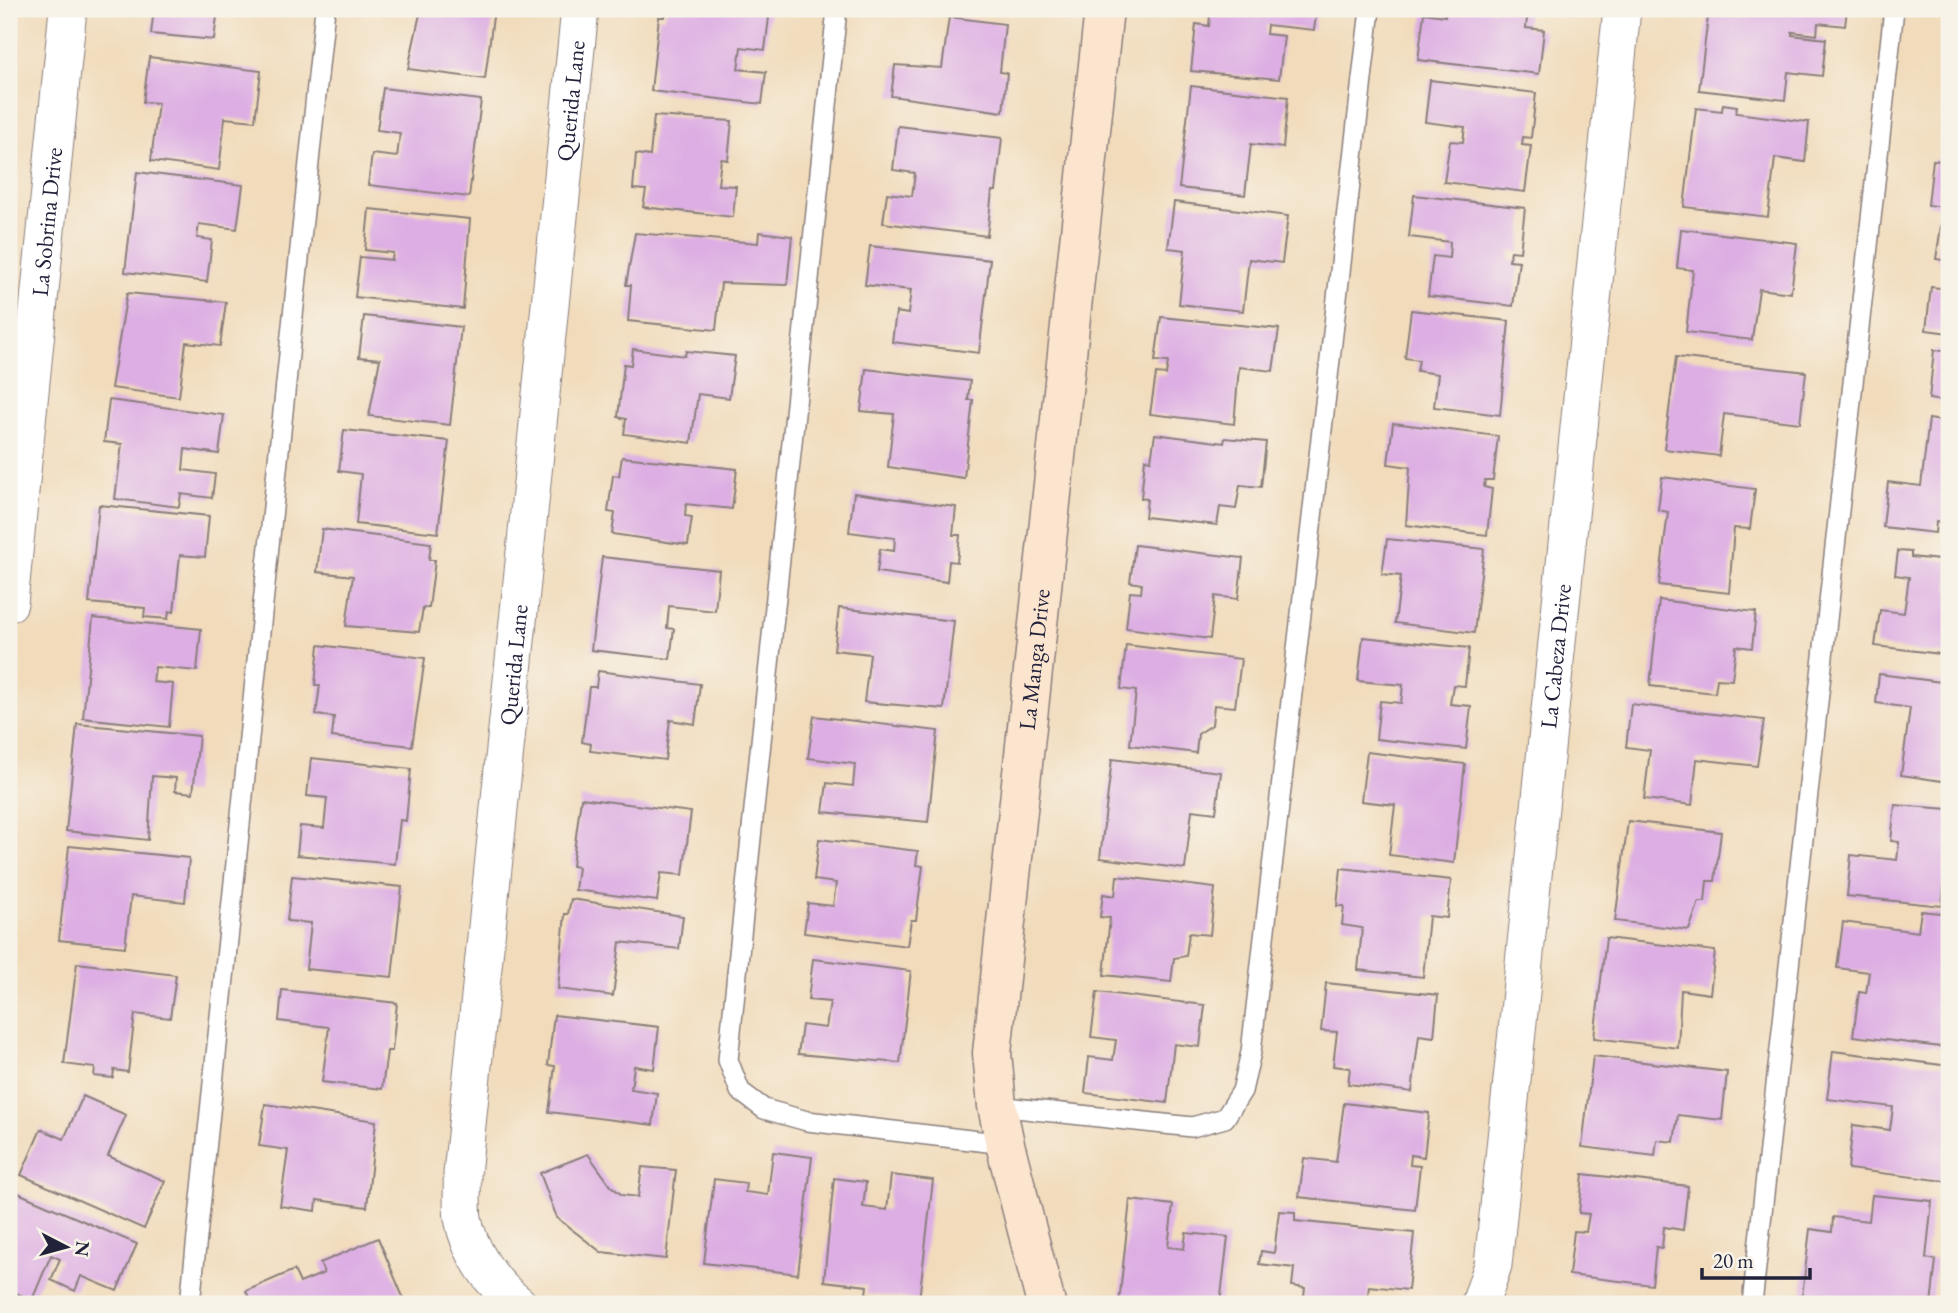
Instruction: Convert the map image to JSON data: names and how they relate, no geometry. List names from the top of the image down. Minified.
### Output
{"streets":{"street":["Querida Lane","La Sobrina Drive","La Cabeza Drive","La Manga Drive"]},"scale_bar":"20 m","north":"right"}
